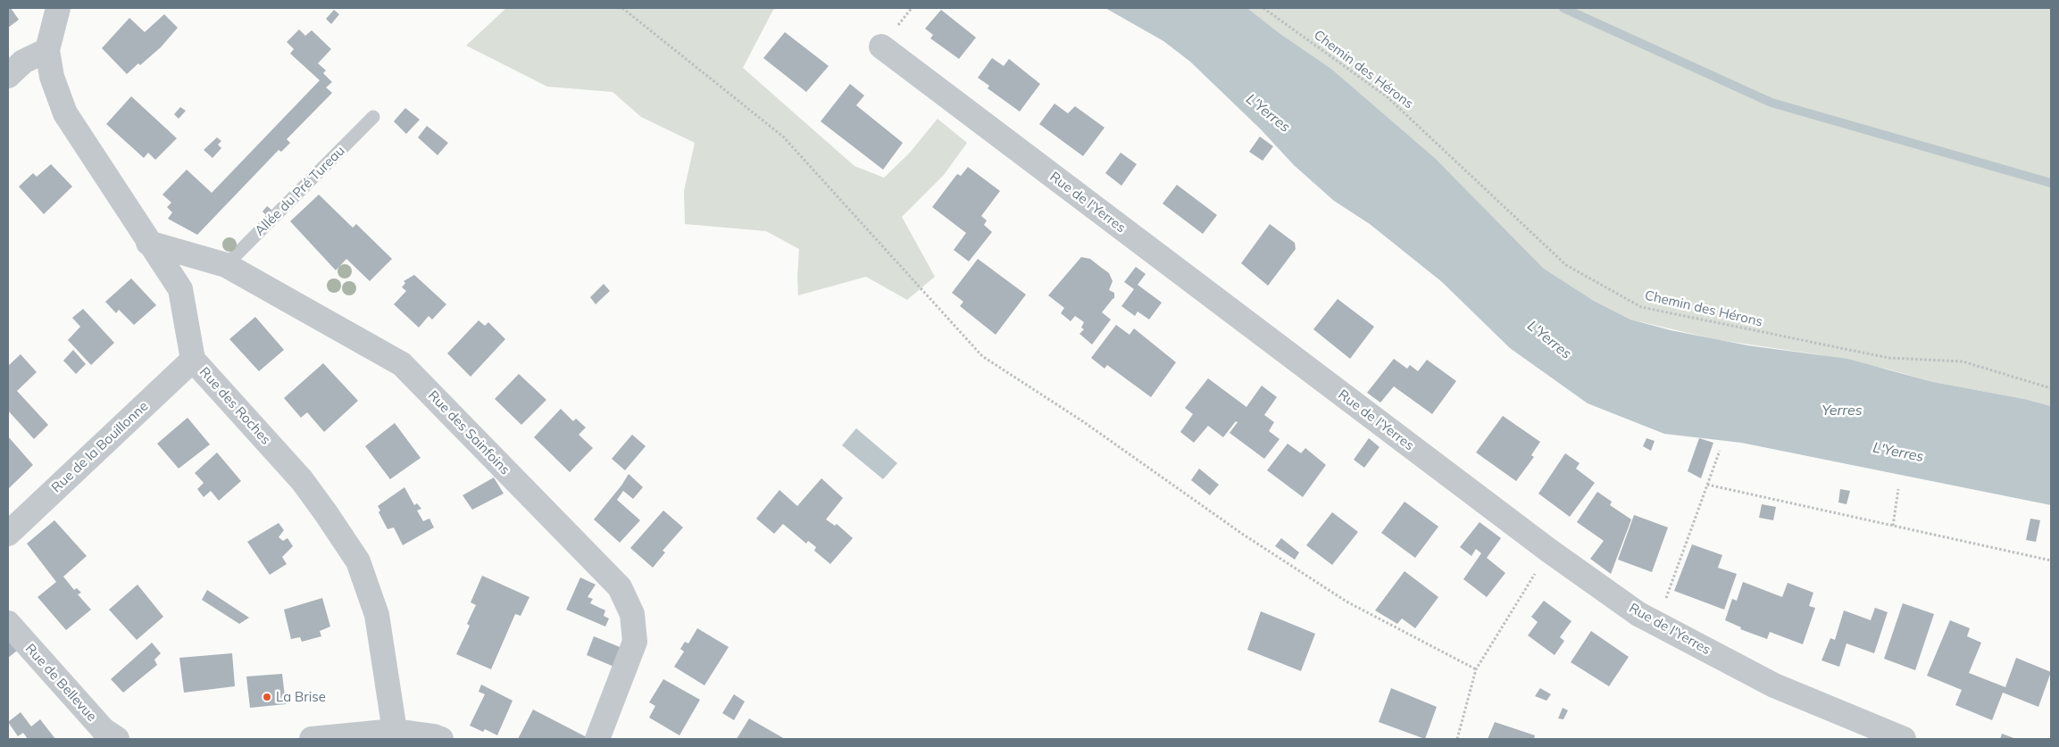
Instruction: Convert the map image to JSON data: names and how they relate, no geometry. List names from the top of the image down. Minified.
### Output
{"streets":{"street":["Rue de l'Yerres","Rue des Roches","Rue des Sainfoins","Rue de la Bouillonne","Rue de Bellevue"],"lane":["Allée du Pré Tureau"],"path":["Chemin des Hérons"]},"crossings":[["Allée du Pré Tureau","Rue des Sainfoins"],["Rue des Roches","Rue des Sainfoins"],["Rue des Roches","Rue de la Bouillonne"]],"water":["L'Yerres","Yerres"],"places":["La Brise"]}
